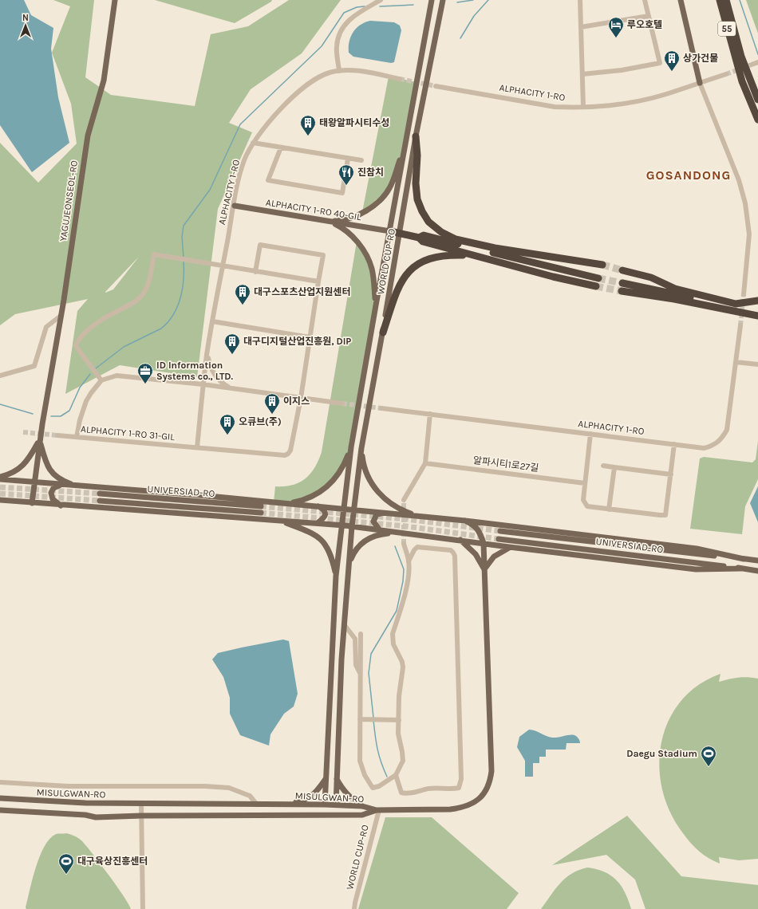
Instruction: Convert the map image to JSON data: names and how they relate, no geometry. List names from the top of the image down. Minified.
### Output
{"streets":{"highway":["55"],"main road":["YAGUJEONSEOL-RO","ALPHACITY 1-RO 40-GIL","WORLD CUP-RO","UNIVERSIAD-RO","MISULGWAN-RO"],"street":["ALPHACITY 1-RO","ALPHACITY 1-RO 31-GIL","알파시티1로27길"]},"crossings":[["ALPHACITY 1-RO","ALPHACITY 1-RO 40-GIL"],["ALPHACITY 1-RO 40-GIL","WORLD CUP-RO"],["WORLD CUP-RO","MISULGWAN-RO"]],"districts":["GOSANDONG"],"places":{"hotel":["루오호텔"],"building":["상가건물","태왕알파시티수성","대구스포츠산업지원센터","대구디지털산업진흥원, DIP","이지스","오큐브(주)"],"restaurant":["진참치"],"office":["ID Information Systems co., LTD."],"sports":["Daegu Stadium","대구육상진흥센터"]},"north":"top"}
